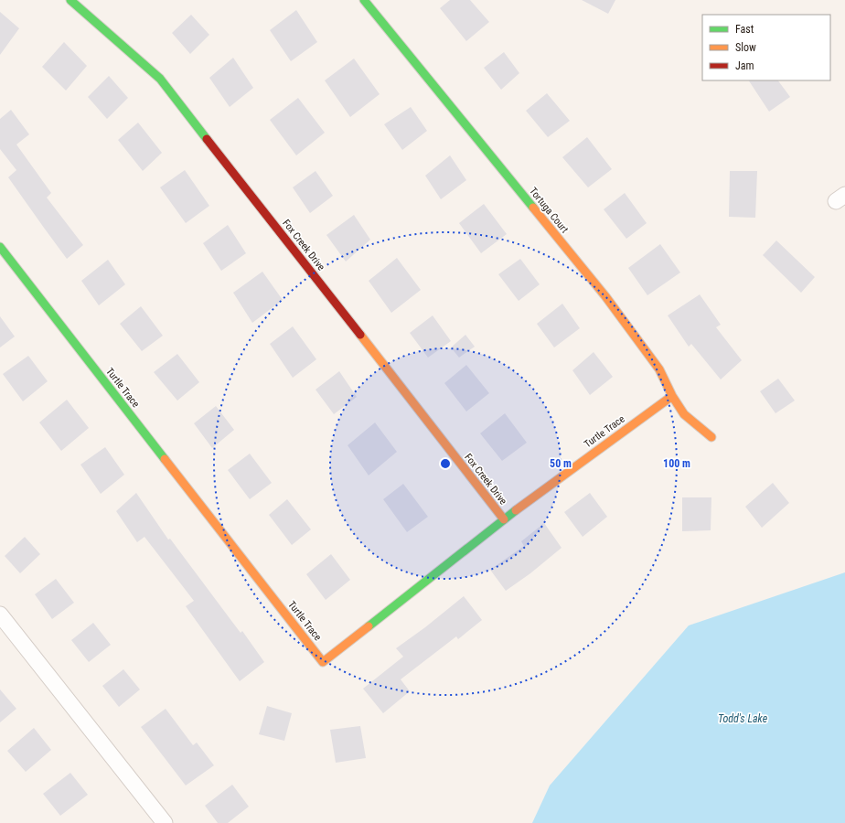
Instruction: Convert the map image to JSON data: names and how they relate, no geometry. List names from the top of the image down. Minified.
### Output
{"streets":{"street":["Tortuga Court","Fox Creek Drive","Turtle Trace"]},"crossings":[["Tortuga Court","Turtle Trace"],["Fox Creek Drive","Turtle Trace"]],"water":["Todd's Lake"],"legend":["Fast","Slow","Jam"],"rings":["50 m","100 m"]}
